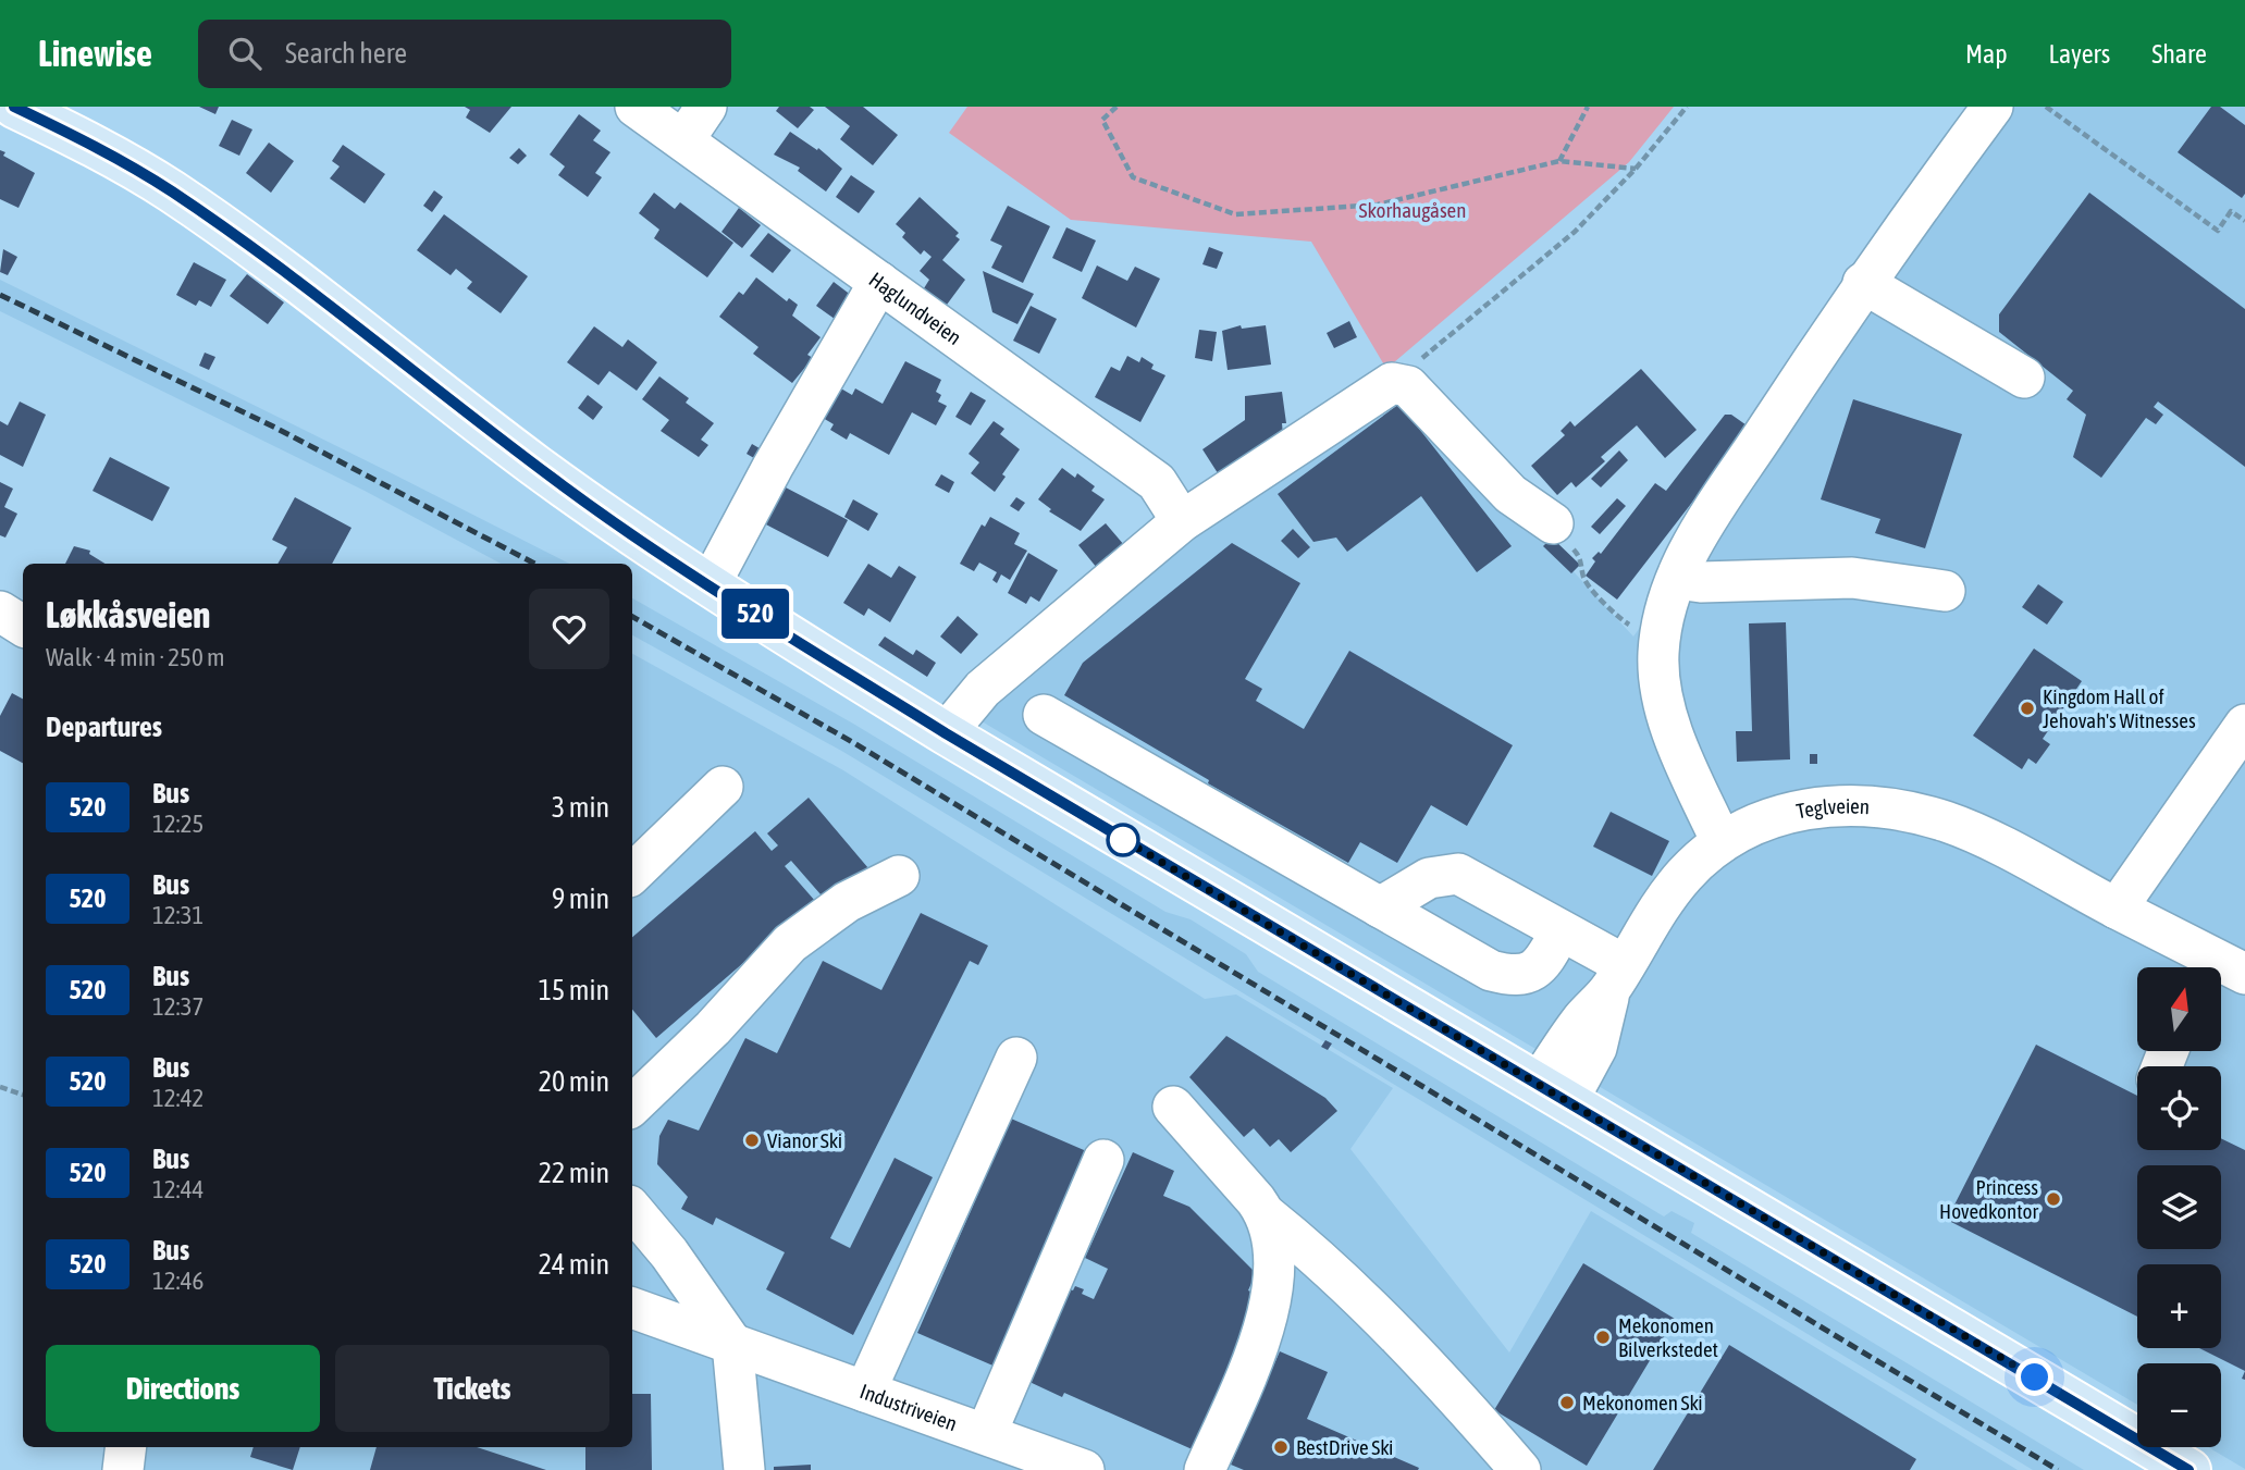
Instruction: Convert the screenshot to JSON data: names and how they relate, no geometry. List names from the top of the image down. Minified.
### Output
{"streets":{"street":["Haglundveien","Teglveien","Industriveien"]},"parks":["Skorhaugåsen"],"places":["Kingdom Hall of Jehovah's Witnesses","Vianor Ski","Princess Hovedkontor","Mekonomen Bilverkstedet","Mekonomen Ski","BestDrive Ski"],"lines":["bus line 520"],"north":"top","page":{"header":"Linewise","search":"Search here","nav":["Map","Layers","Share"],"on_map":"520","heading":[["Løkkåsveien","Walk · 4 min · 250 m"],"Departures"],"list":[{"mark":"520","name":"Bus","note":"12:25","value":"3 min"},{"mark":"520","name":"Bus","note":"12:31","value":"9 min"},{"mark":"520","name":"Bus","note":"12:37","value":"15 min"},{"mark":"520","name":"Bus","note":"12:42","value":"20 min"},{"mark":"520","name":"Bus","note":"12:44","value":"22 min"},{"mark":"520","name":"Bus","note":"12:46","value":"24 min"}],"map_buttons":["+","−"],"buttons":["Directions","Tickets"]}}
